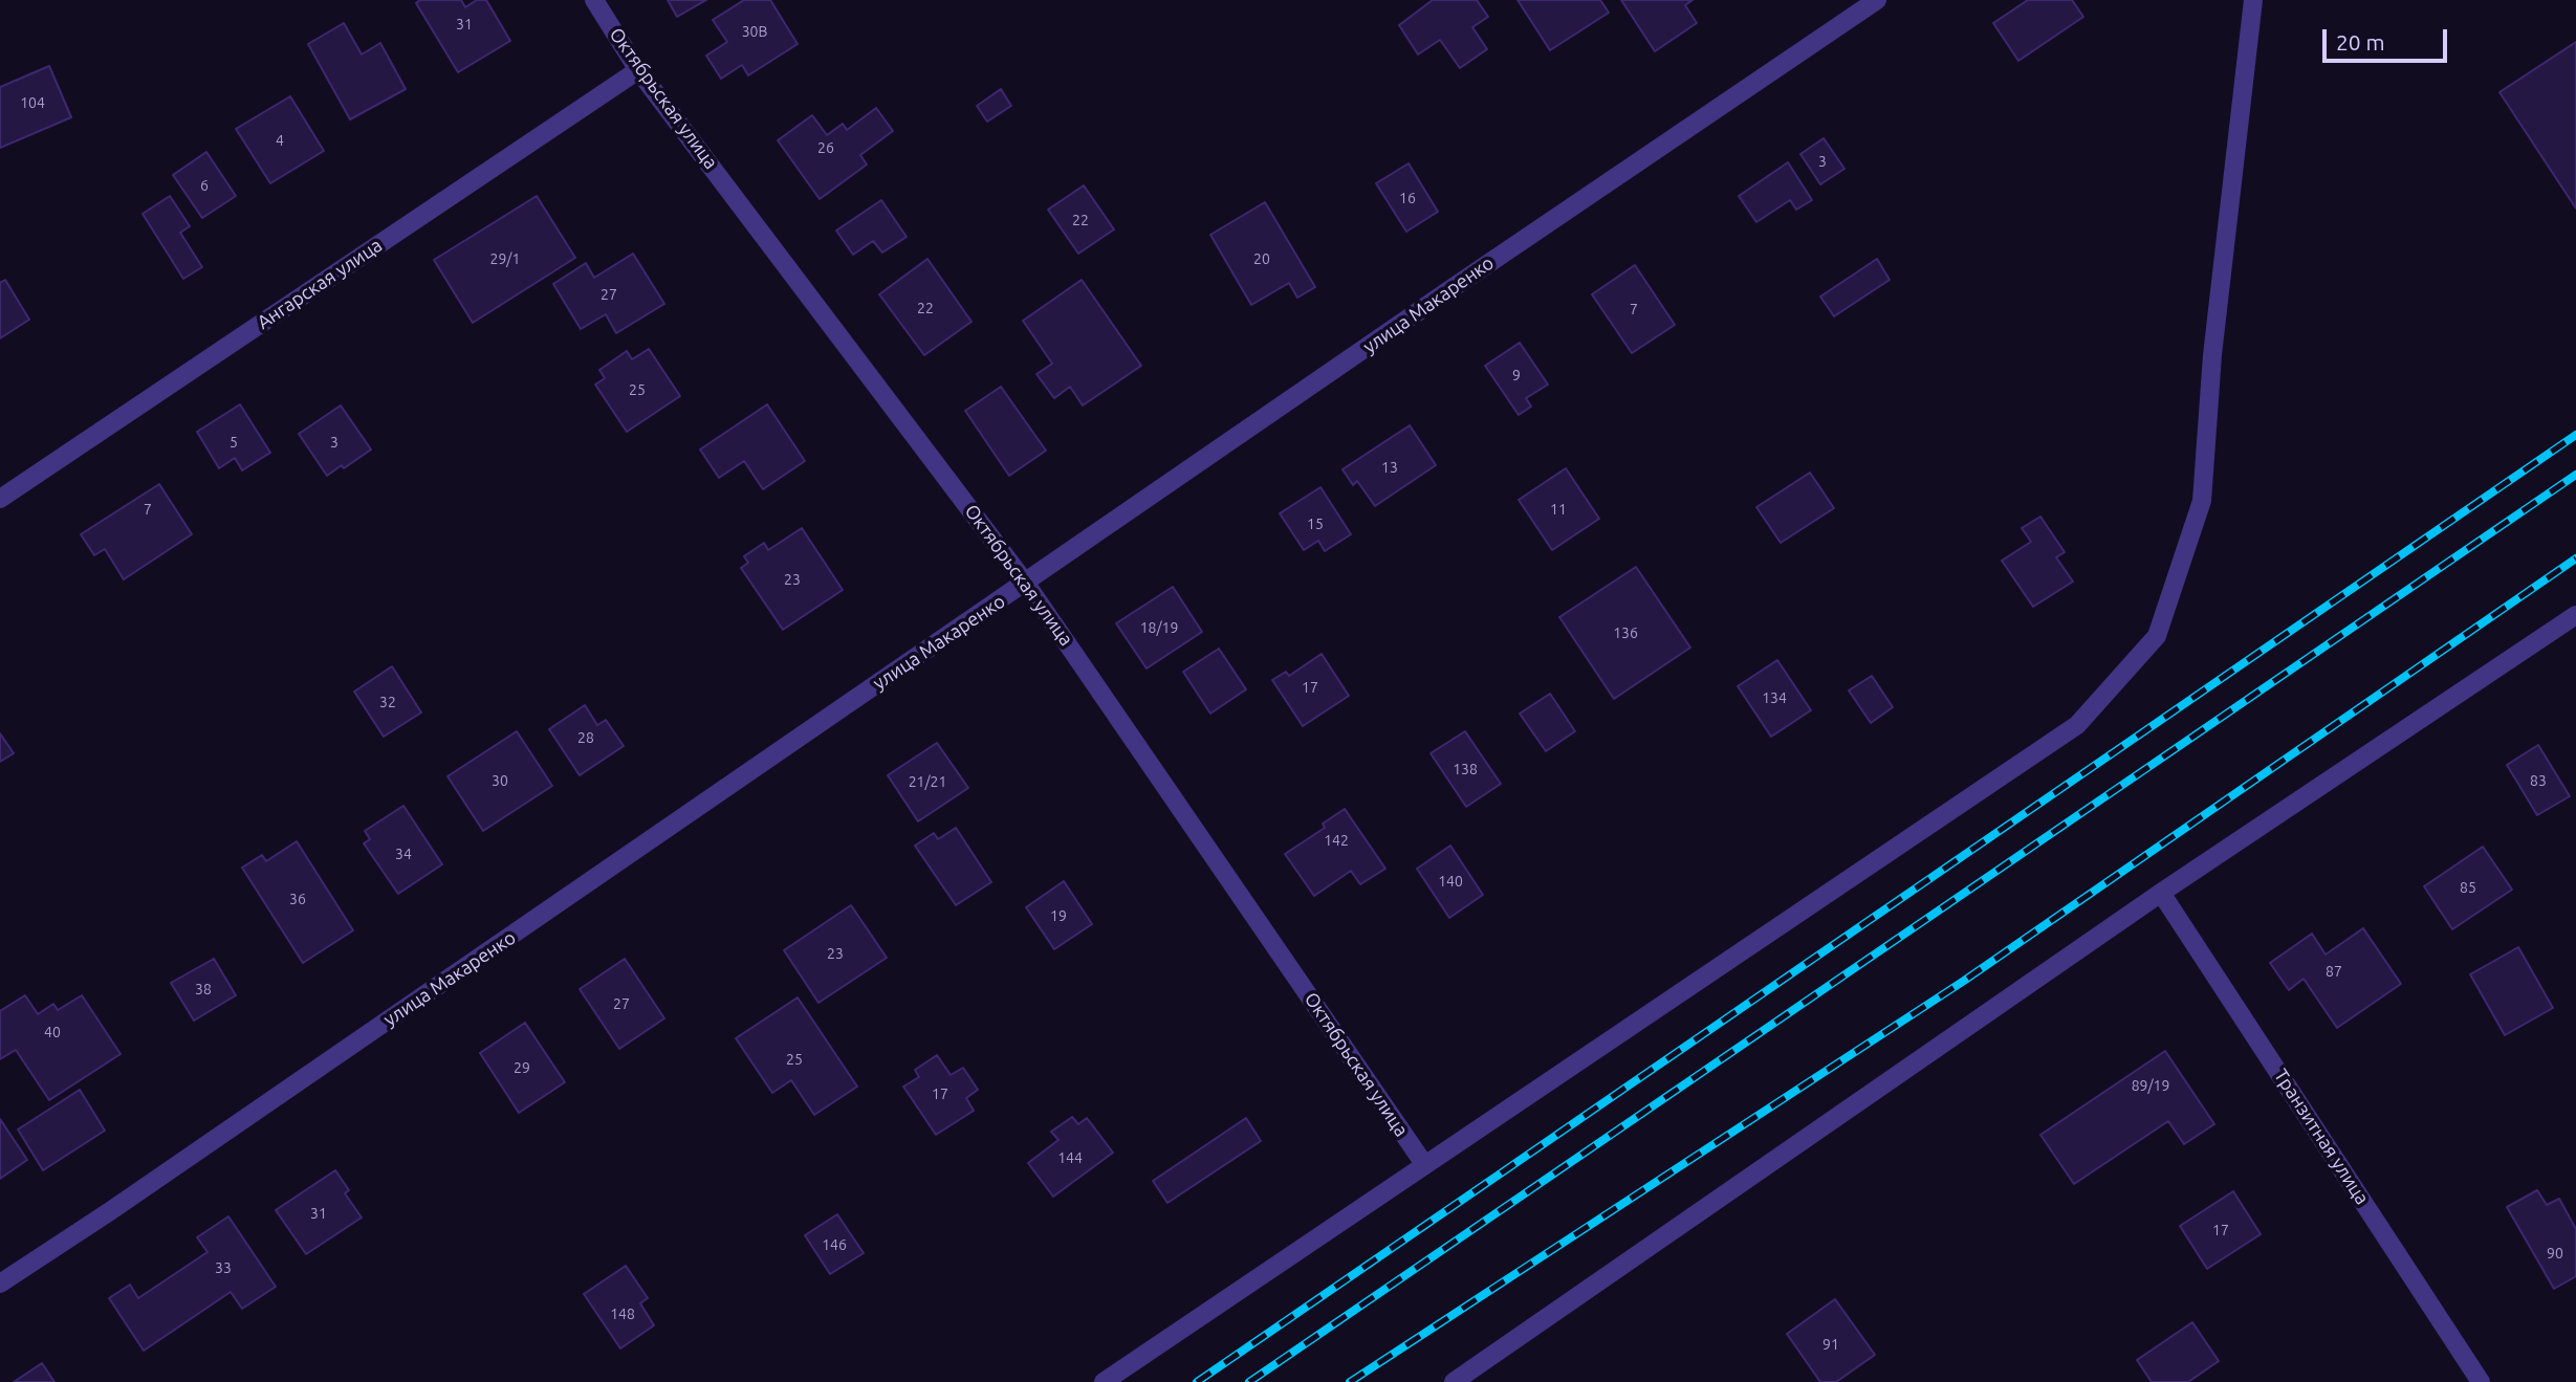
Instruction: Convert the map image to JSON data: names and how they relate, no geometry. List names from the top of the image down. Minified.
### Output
{"streets":{"street":["Октябрьская улица","Ангарская улица","улица Макаренко","Транзитная улица"]},"crossings":[["Октябрьская улица","Ангарская улица"],["Октябрьская улица","улица Макаренко"]],"house_numbers":["31","30В","104","4","26","3","6","16","22","29/1","20","27","22","7","9","25","5","3","13","7","11","15","23","18/19","136","17","134","32","28","138","30","83","21/21","142","34","140","85","36","19","23","87","38","27","40","25","29","89/19","17","144","31","17","146","90","33","148","91"],"scale_bar":"20 m"}
